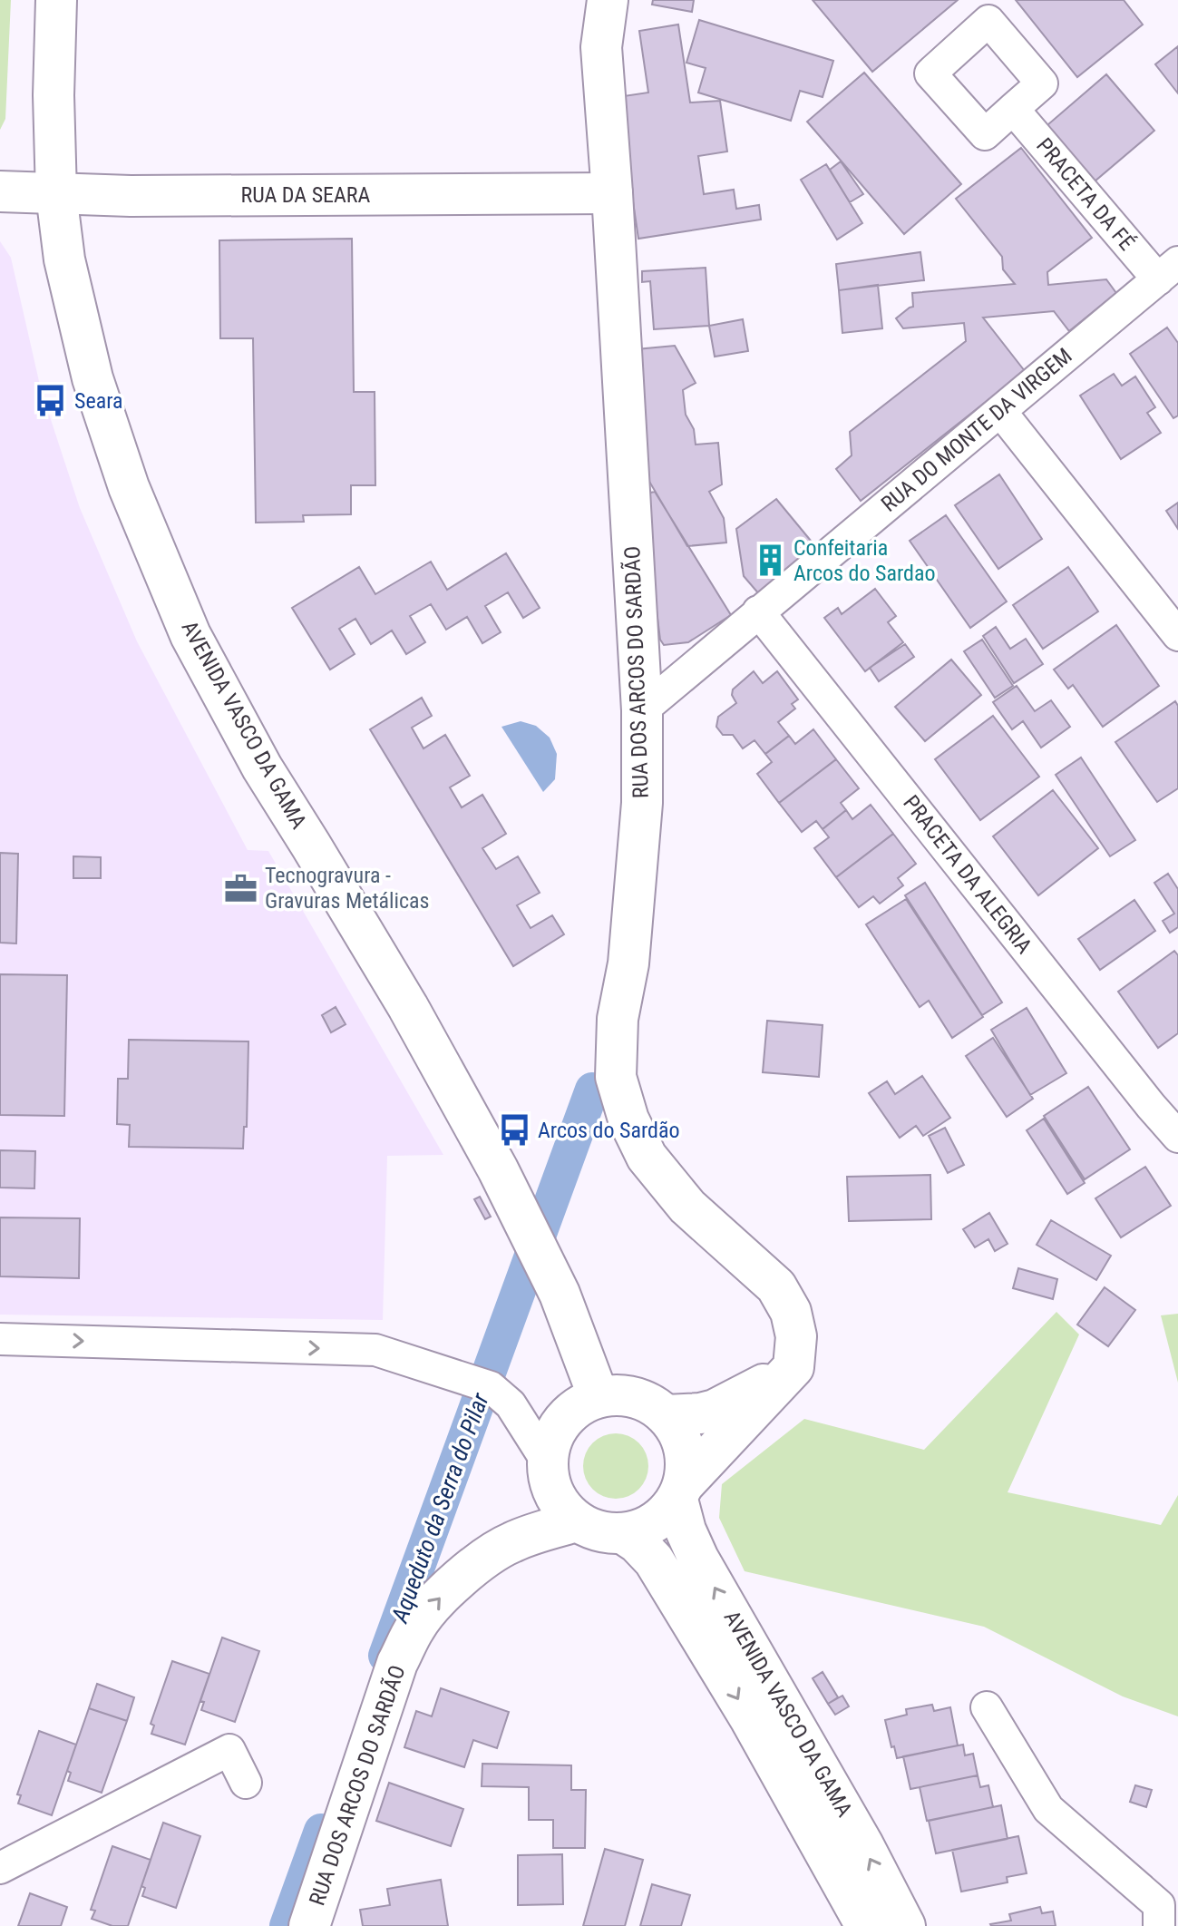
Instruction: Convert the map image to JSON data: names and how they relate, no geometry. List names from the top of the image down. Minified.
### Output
{"streets":{"main road":["RUA DA SEARA","RUA DOS ARCOS DO SARDÃO","AVENIDA VASCO DA GAMA"],"street":["PRACETA DA FÉ","RUA DO MONTE DA VIRGEM","PRACETA DA ALEGRIA"]},"crossings":[["PRACETA DA FÉ","RUA DO MONTE DA VIRGEM"],["RUA DA SEARA","RUA DOS ARCOS DO SARDÃO"],["RUA DA SEARA","AVENIDA VASCO DA GAMA"],["RUA DO MONTE DA VIRGEM","RUA DOS ARCOS DO SARDÃO"],["RUA DO MONTE DA VIRGEM","PRACETA DA ALEGRIA"],["RUA DOS ARCOS DO SARDÃO","AVENIDA VASCO DA GAMA"]],"water":["Aqueduto da Serra do Pilar"],"places":{"bus stop":["Seara","Arcos do Sardão"],"building":["Confeitaria Arcos do Sardao"],"office":["Tecnogravura - Gravuras Metálicas"]}}
